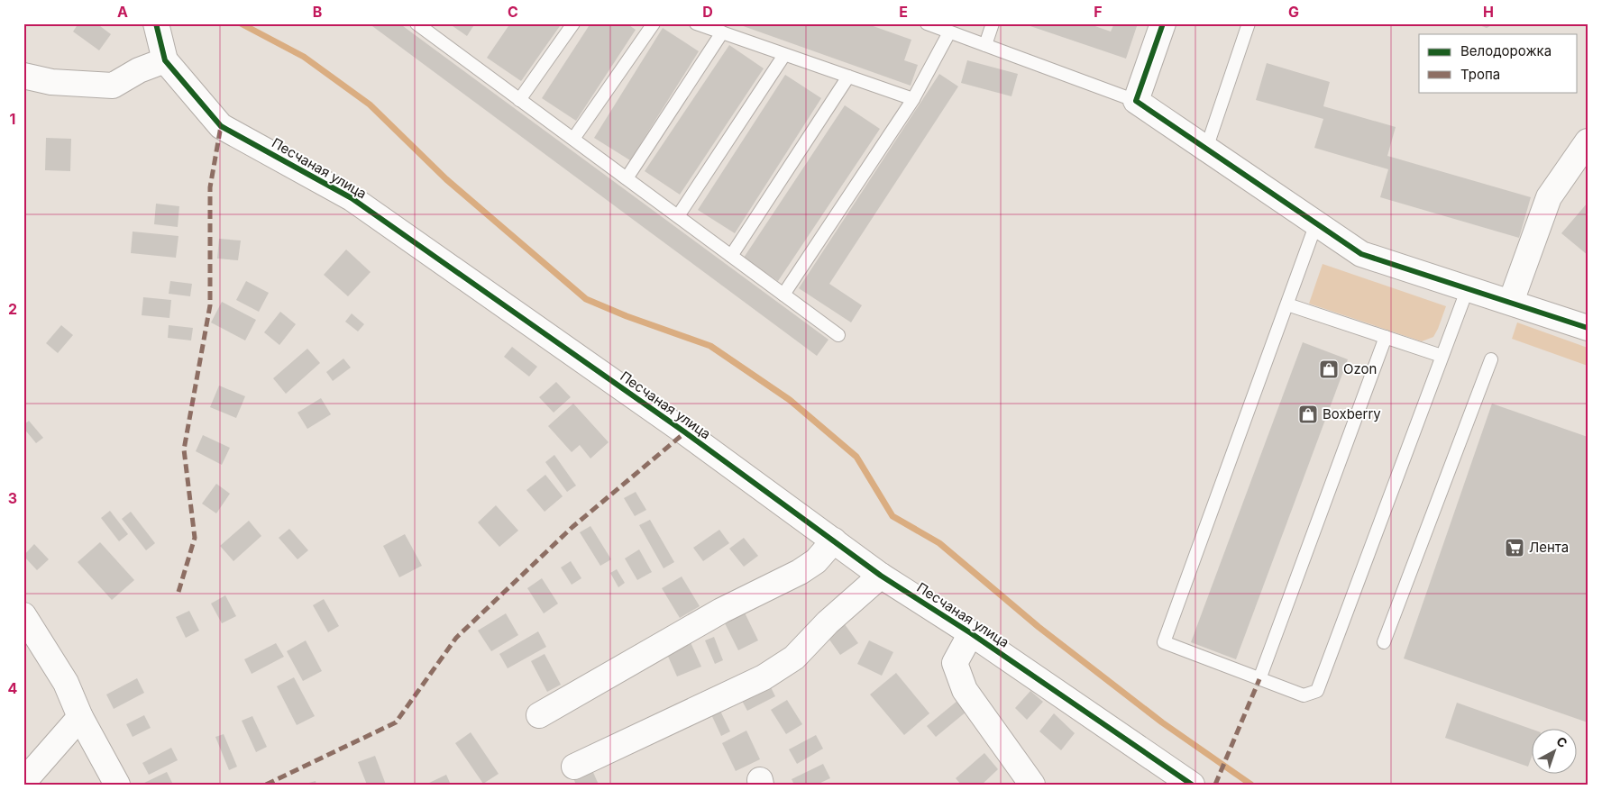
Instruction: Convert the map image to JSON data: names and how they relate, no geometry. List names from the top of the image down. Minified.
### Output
{"streets":{"street":["Песчаная улица"]},"places":{"shop":["Ozon","Boxberry"],"supermarket":["Лента"]},"legend":["Велодорожка","Тропа"],"north":"top right","grid":{"columns":["A","B","C","D","E","F","G","H"],"rows":["1","2","3","4"]}}
